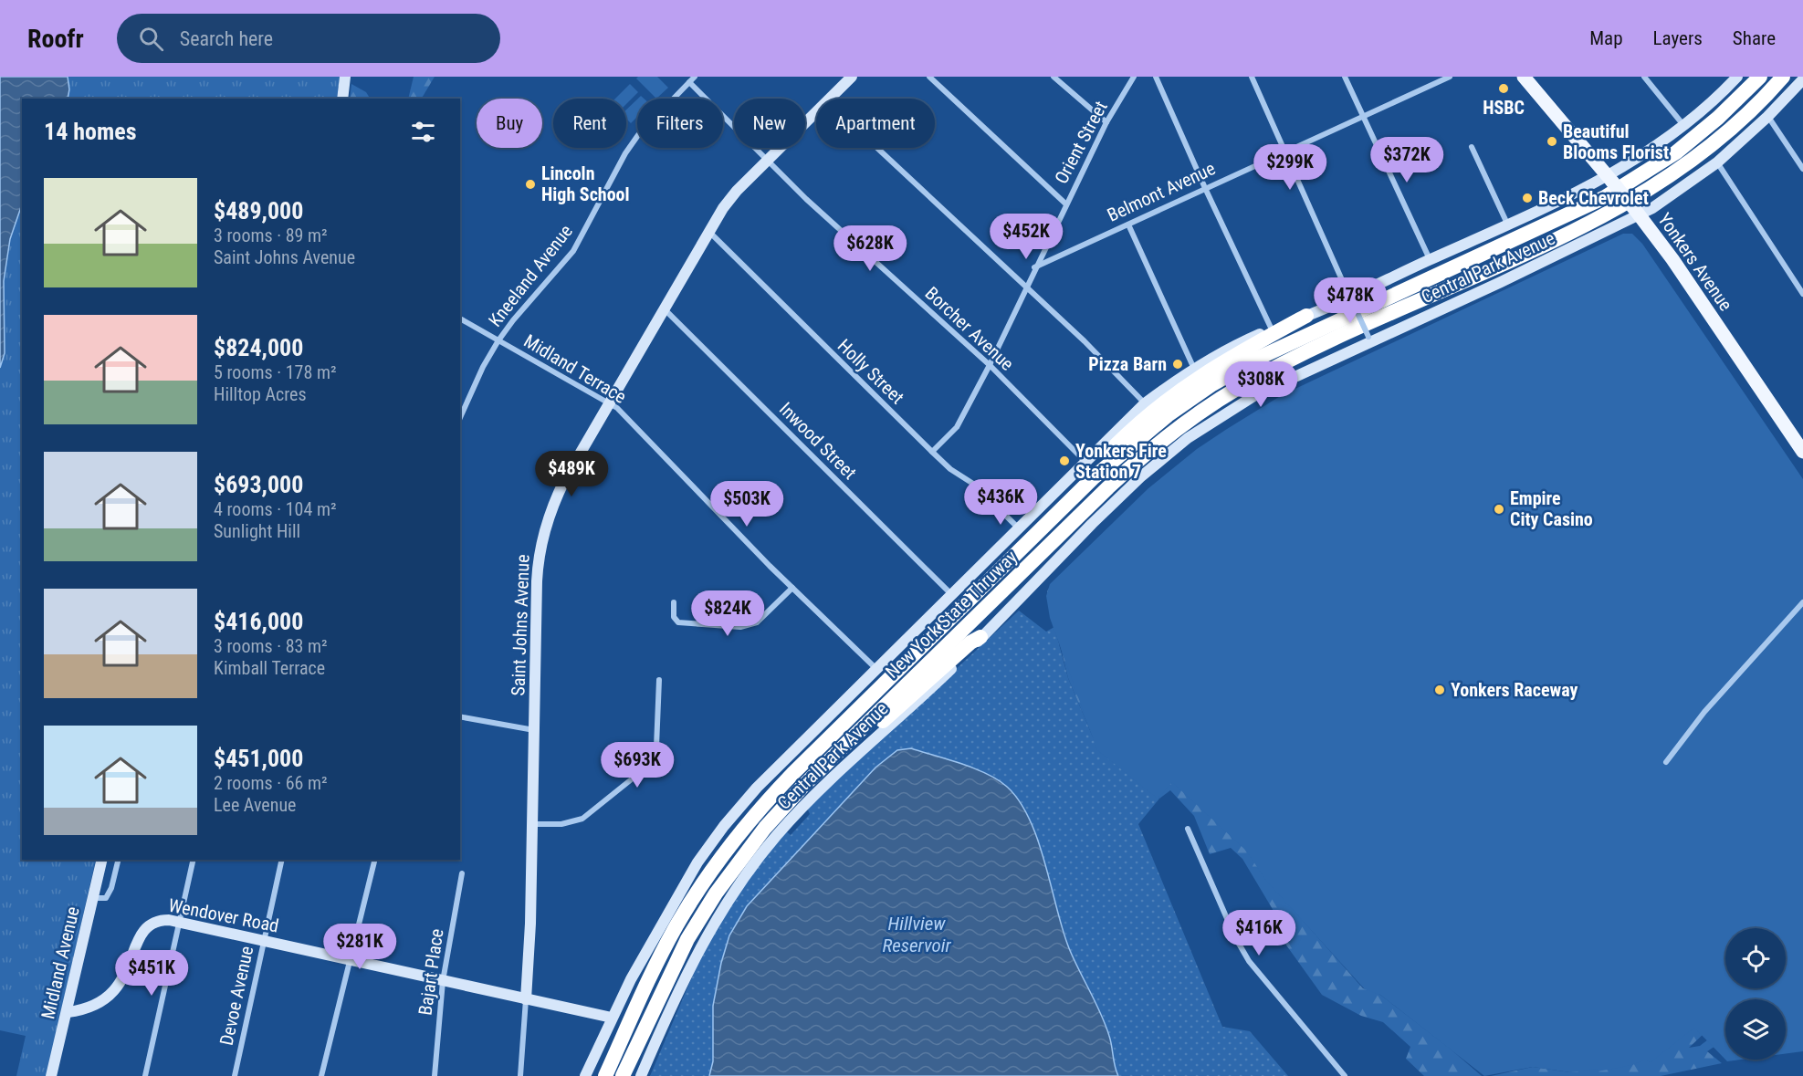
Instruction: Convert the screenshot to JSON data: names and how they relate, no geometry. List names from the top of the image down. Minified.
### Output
{"streets":{"highway":["New York State Thruway"],"main road":["Yonkers Avenue","Central Park Avenue","Saint Johns Avenue","Wendover Road","Midland Avenue"],"street":["Orient Street","Belmont Avenue","Kneeland Avenue","Borcher Avenue","Midland Terrace","Holly Street","Inwood Street","Bajart Place","Devoe Avenue"]},"crossings":[["Orient Street","Belmont Avenue"],["Orient Street","Borcher Avenue"],["Orient Street","Holly Street"],["Yonkers Avenue","Central Park Avenue"],["Central Park Avenue","Borcher Avenue"],["Central Park Avenue","Midland Terrace"],["Central Park Avenue","Holly Street"],["Central Park Avenue","Inwood Street"],["Central Park Avenue","Wendover Road"],["Kneeland Avenue","Borcher Avenue"],["Kneeland Avenue","Midland Terrace"],["Borcher Avenue","Saint Johns Avenue"],["Midland Terrace","Saint Johns Avenue"],["Holly Street","Saint Johns Avenue"],["Inwood Street","Saint Johns Avenue"],["Saint Johns Avenue","Wendover Road"],["Wendover Road","Midland Avenue"],["Wendover Road","Bajart Place"],["Wendover Road","Devoe Avenue"]],"water":["Hillview Reservoir"],"places":["HSBC","Beautiful Blooms Florist","Lincoln High School","Beck Chevrolet","Pizza Barn","Yonkers Fire Station 7","Empire City Casino","Yonkers Raceway"],"page":{"header":"Roofr","search":"Search here","nav":["Map","Layers","Share"],"chip":["Buy","Rent","Filters","New","Apartment"],"heading":"14 homes","price":["$372K","$299K","$452K","$628K","$478K","$308K","$489K","$436K","$503K","$824K","$693K","$416K","$281K","$451K"],"list":[{"name":"$489,000","note":"3 rooms · 89 m² · Saint Johns Avenue"},{"name":"$824,000","note":"5 rooms · 178 m² · Hilltop Acres"},{"name":"$693,000","note":"4 rooms · 104 m² · Sunlight Hill"},{"name":"$416,000","note":"3 rooms · 83 m² · Kimball Terrace"},{"name":"$451,000","note":"2 rooms · 66 m² · Lee Avenue"}]}}
